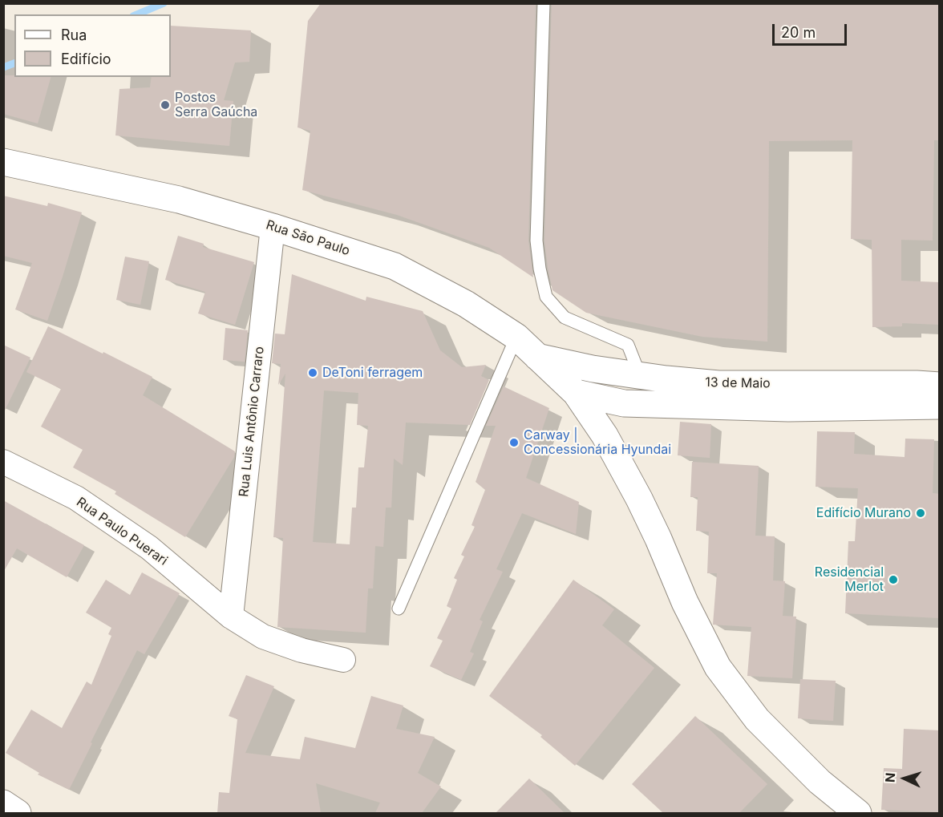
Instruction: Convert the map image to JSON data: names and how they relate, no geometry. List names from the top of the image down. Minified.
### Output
{"streets":{"main road":["Rua São Paulo","13 de Maio"],"street":["Rua Luis Antônio Carraro","Rua Paulo Puerari"]},"crossings":[["Rua São Paulo","13 de Maio"],["Rua São Paulo","Rua Luis Antônio Carraro"],["Rua Luis Antônio Carraro","Rua Paulo Puerari"]],"places":["Postos Serra Gaúcha","DeToni ferragem","Carway | Concessionária Hyundai","Edifício Murano","Residencial Merlot"],"legend":["Rua","Edifício"],"scale_bar":"20 m","north":"left"}
